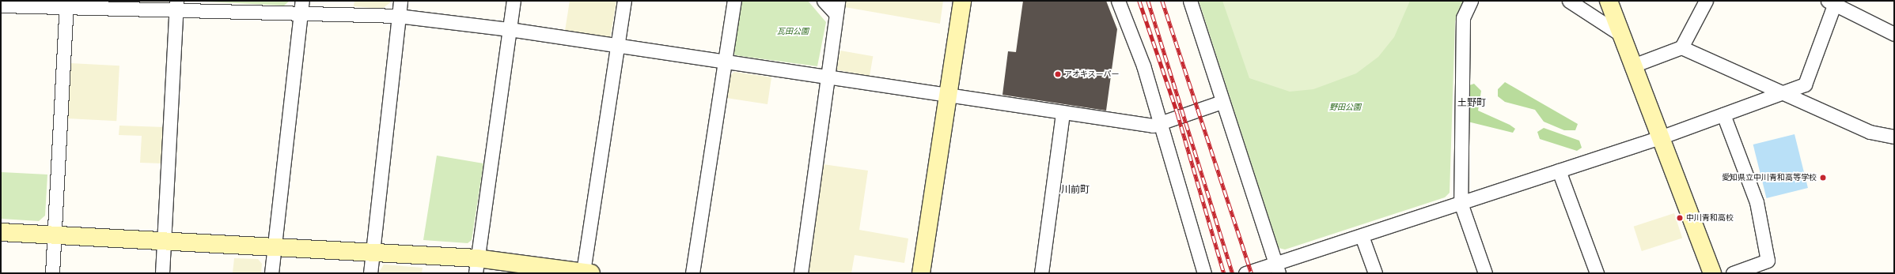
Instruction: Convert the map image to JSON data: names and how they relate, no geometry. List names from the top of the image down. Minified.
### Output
{"districts":["土野町","川前町"],"parks":["瓦田公園","野田公園"],"places":["アオキスーパー","愛知県立中川青和高等学校","中川青和高校"]}
